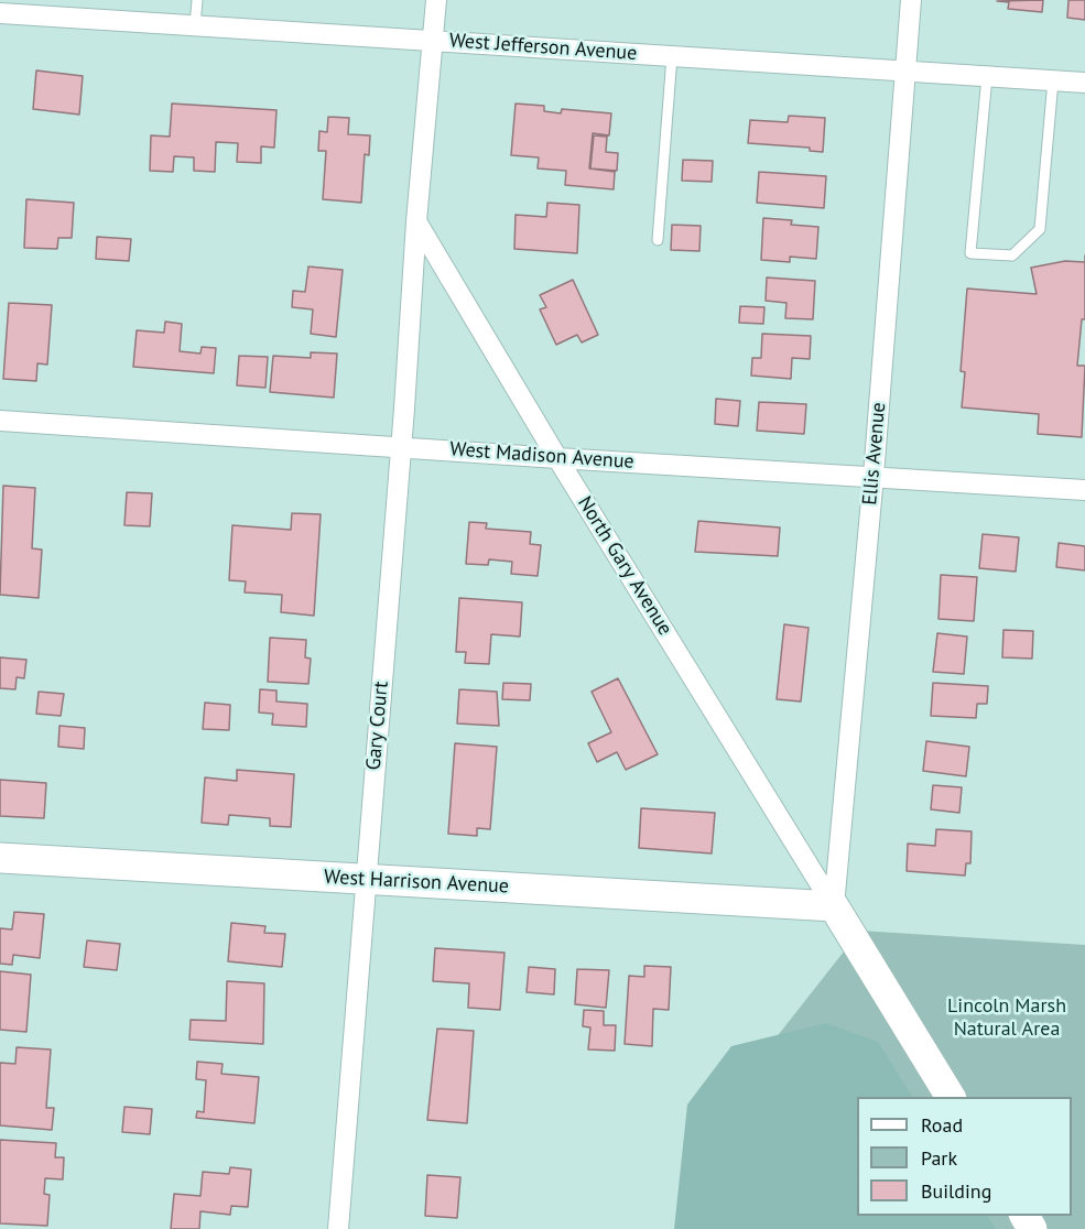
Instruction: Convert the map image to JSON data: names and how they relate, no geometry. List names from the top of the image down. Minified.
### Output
{"streets":{"street":["West Jefferson Avenue","Ellis Avenue","West Madison Avenue","North Gary Avenue","Gary Court","West Harrison Avenue"]},"crossings":[["West Jefferson Avenue","Ellis Avenue"],["Ellis Avenue","West Madison Avenue"],["Ellis Avenue","North Gary Avenue"],["Ellis Avenue","West Harrison Avenue"],["West Madison Avenue","North Gary Avenue"],["West Madison Avenue","Gary Court"],["North Gary Avenue","Gary Court"],["North Gary Avenue","West Harrison Avenue"],["Gary Court","West Harrison Avenue"]],"parks":["Lincoln Marsh Natural Area"],"legend":["Road","Park","Building"]}
